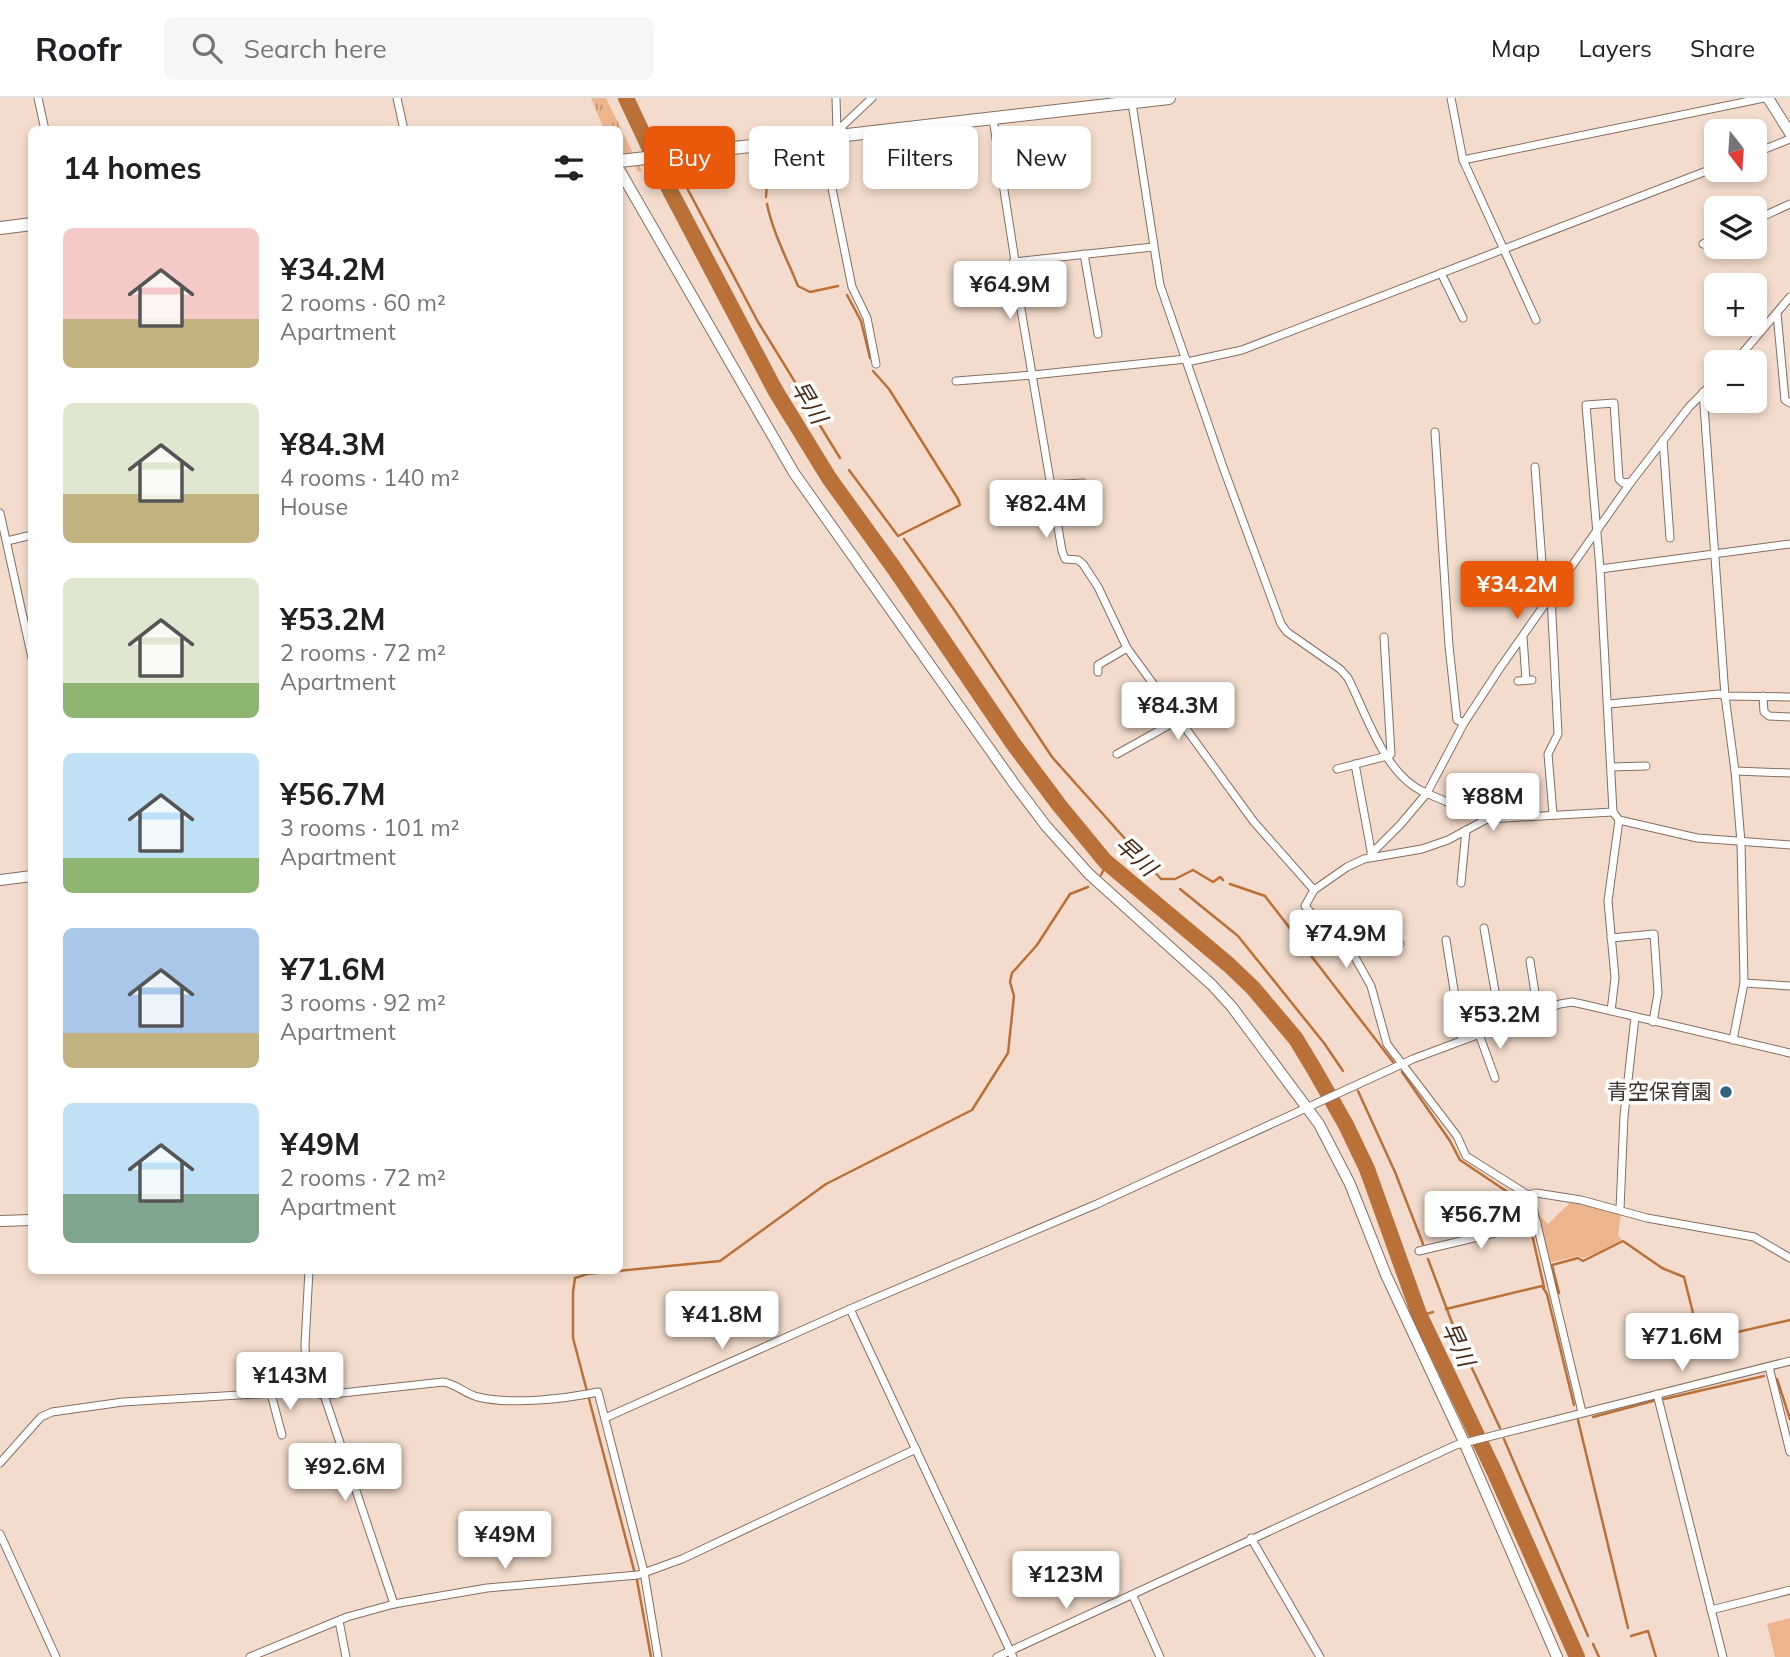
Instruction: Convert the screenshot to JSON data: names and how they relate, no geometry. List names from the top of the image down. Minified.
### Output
{"water":["早川"],"places":["青空保育園"],"north":"bottom","page":{"header":"Roofr","search":"Search here","nav":["Map","Layers","Share"],"map_buttons":["+","−"],"chip":["Buy","Rent","Filters","New"],"heading":"14 homes","list":[{"name":"¥34.2M","note":"2 rooms · 60 m² · Apartment"},{"name":"¥84.3M","note":"4 rooms · 140 m² · House"},{"name":"¥53.2M","note":"2 rooms · 72 m² · Apartment"},{"name":"¥56.7M","note":"3 rooms · 101 m² · Apartment"},{"name":"¥71.6M","note":"3 rooms · 92 m² · Apartment"},{"name":"¥49M","note":"2 rooms · 72 m² · Apartment"}],"price":["¥64.9M","¥82.4M","¥34.2M","¥84.3M","¥88M","¥74.9M","¥53.2M","¥56.7M","¥41.8M","¥71.6M","¥143M","¥92.6M","¥49M","¥123M"]}}
